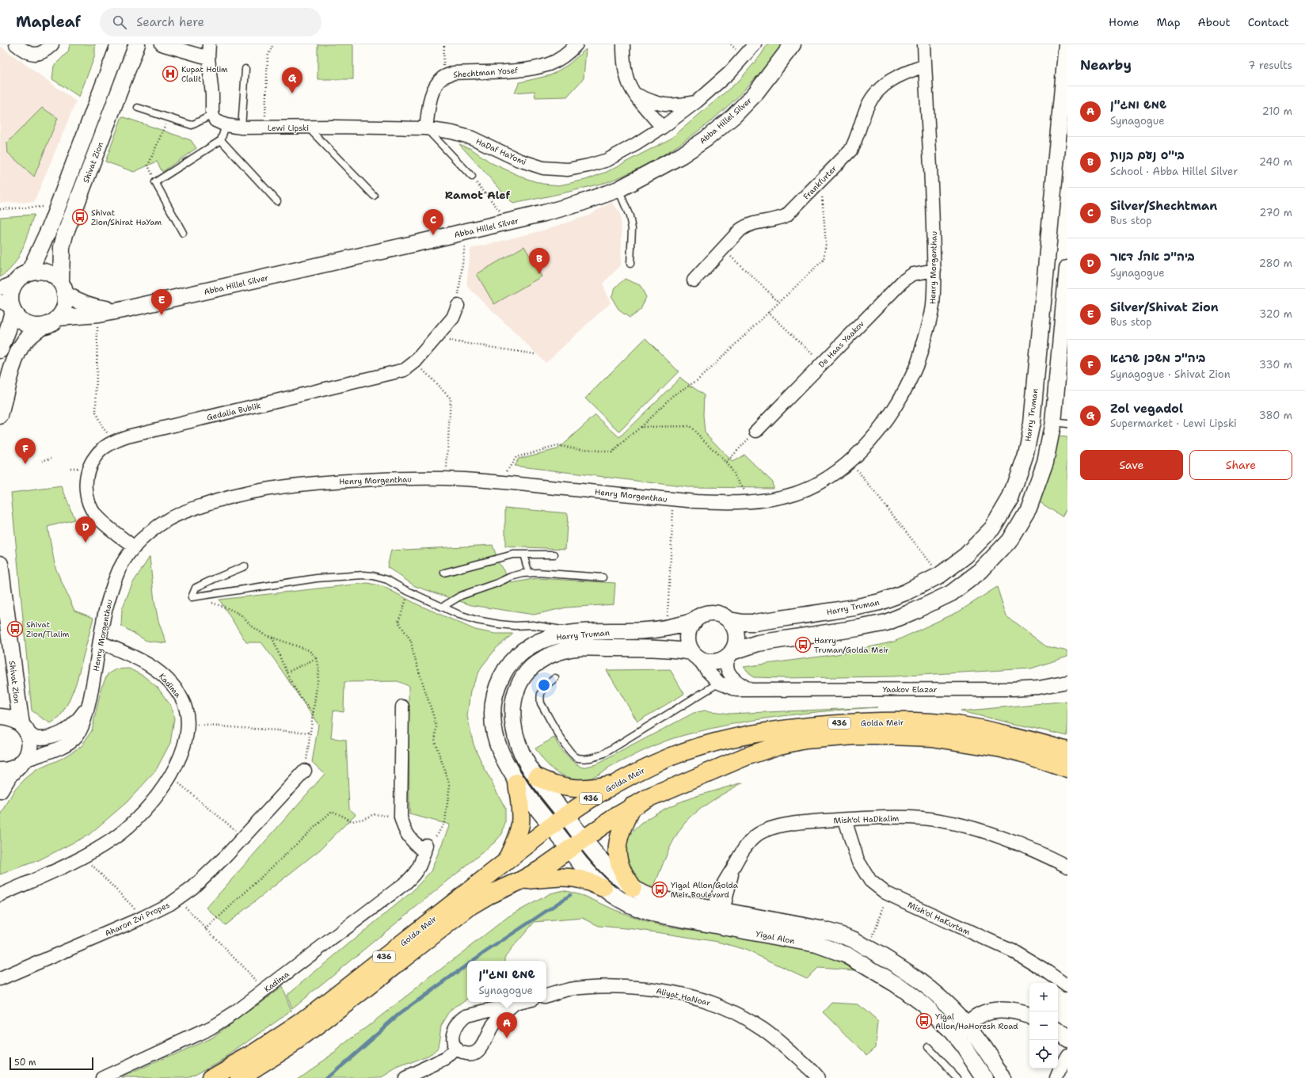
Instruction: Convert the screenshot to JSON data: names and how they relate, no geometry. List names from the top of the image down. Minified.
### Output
{"streets":{"main road":["Golda Meir","436"],"street":["Shechtman Yosef","Abba Hillel Silver","Lewi Lipski","HaDaf HaYomi","Shivat Zion","Frankfurter","Henry Morgenthau","De Haas Yaakov","Gedalia Bublik","Harry Truman","Kadima","Yaakov Elazar","Mish'ol HaDkalim","Mish'ol HaKurtam","Aharon Zvi Propes","Yigal Alon","Aliyat HaNoar"]},"crossings":[["Shechtman Yosef","Lewi Lipski"],["Shechtman Yosef","HaDaf HaYomi"],["Abba Hillel Silver","Shivat Zion"],["Lewi Lipski","HaDaf HaYomi"],["Shivat Zion","Henry Morgenthau"],["Frankfurter","Henry Morgenthau"],["Henry Morgenthau","De Haas Yaakov"],["Henry Morgenthau","Gedalia Bublik"],["Henry Morgenthau","Kadima"],["Harry Truman","Yaakov Elazar"],["Harry Truman","Golda Meir"],["Harry Truman","Yigal Alon"],["Golda Meir","Yigal Alon"],["Mish'ol HaDkalim","Mish'ol HaKurtam"],["Mish'ol HaDkalim","Yigal Alon"]],"districts":["Ramot Alef"],"places":{"hospital":["Kupat Holim Clalit"],"bus stop":["Shivat Zion/Shirat HaYam","Shivat Zion/Tlalim","Harry Truman/Golda Meir","Yigal Allon/Golda Meir Boulevard","Yigal Allon/HaHoresh Road"]},"scale_bar":"50 m","page":{"header":"Mapleaf","search":"Search here","nav":["Home","Map","About","Contact"],"heading":["Nearby","7 results"],"pins":["G","C","B","E","F","D","A"],"list":[{"mark":"A","name":"שמש ומג\"ן","note":"Synagogue","value":"210 m"},{"mark":"B","name":"בי\"ס נעם בנות","note":"School · Abba Hillel Silver","value":"240 m"},{"mark":"C","name":"Silver/Shechtman","note":"Bus stop","value":"270 m"},{"mark":"D","name":"ביה\"כ אהל דאר","note":"Synagogue","value":"280 m"},{"mark":"E","name":"Silver/Shivat Zion","note":"Bus stop","value":"320 m"},{"mark":"F","name":"ביה\"כ משכן שרגא","note":"Synagogue · Shivat Zion","value":"330 m"},{"mark":"G","name":"Zol vegadol","note":"Supermarket · Lewi Lipski","value":"380 m"}],"buttons":["Save","Share"],"popup":["שמש ומג\"ן","Synagogue"],"map_buttons":["+","−"],"scale":"50 m"}}
